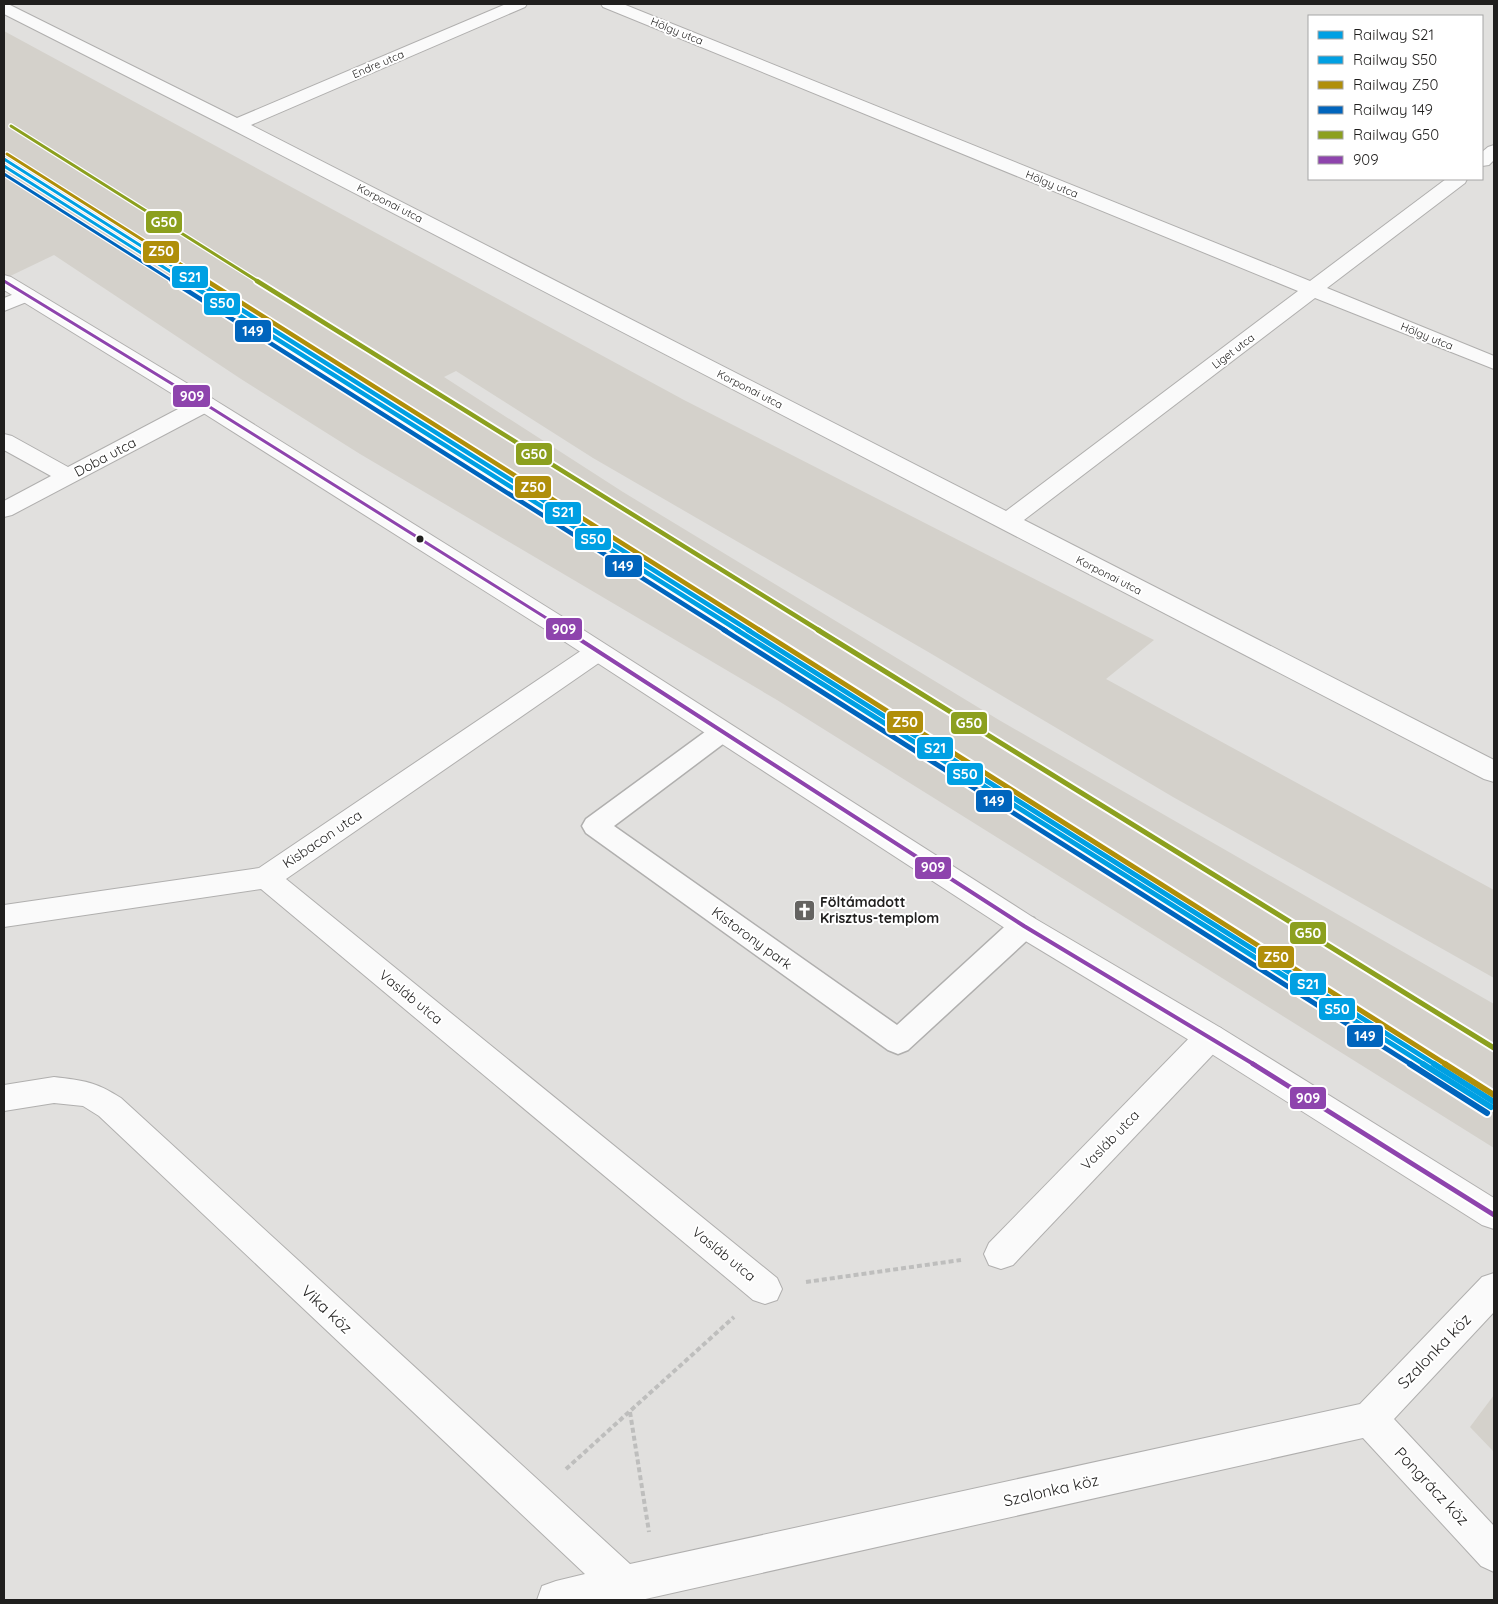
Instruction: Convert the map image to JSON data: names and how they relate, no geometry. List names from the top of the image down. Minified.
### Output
{"streets":{"street":["Hölgy utca","Endre utca","Korponai utca","Liget utca","Doba utca","Kisbacon utca","Vasláb utca","Vika köz","Szalonka köz","Pongrácz köz"],"lane":["Kistorony park"]},"crossings":[["Hölgy utca","Liget utca"],["Endre utca","Korponai utca"],["Korponai utca","Liget utca"],["Kisbacon utca","Vasláb utca"],["Vika köz","Szalonka köz"],["Szalonka köz","Pongrácz köz"]],"places":{"church":["Föltámadott Krisztus-templom"]},"lines":["rail line G50","rail line Z50","rail line S21","rail line S50","rail line 149","transit line 909"],"legend":["Railway S21","Railway S50","Railway Z50","Railway 149","Railway G50","909"]}
